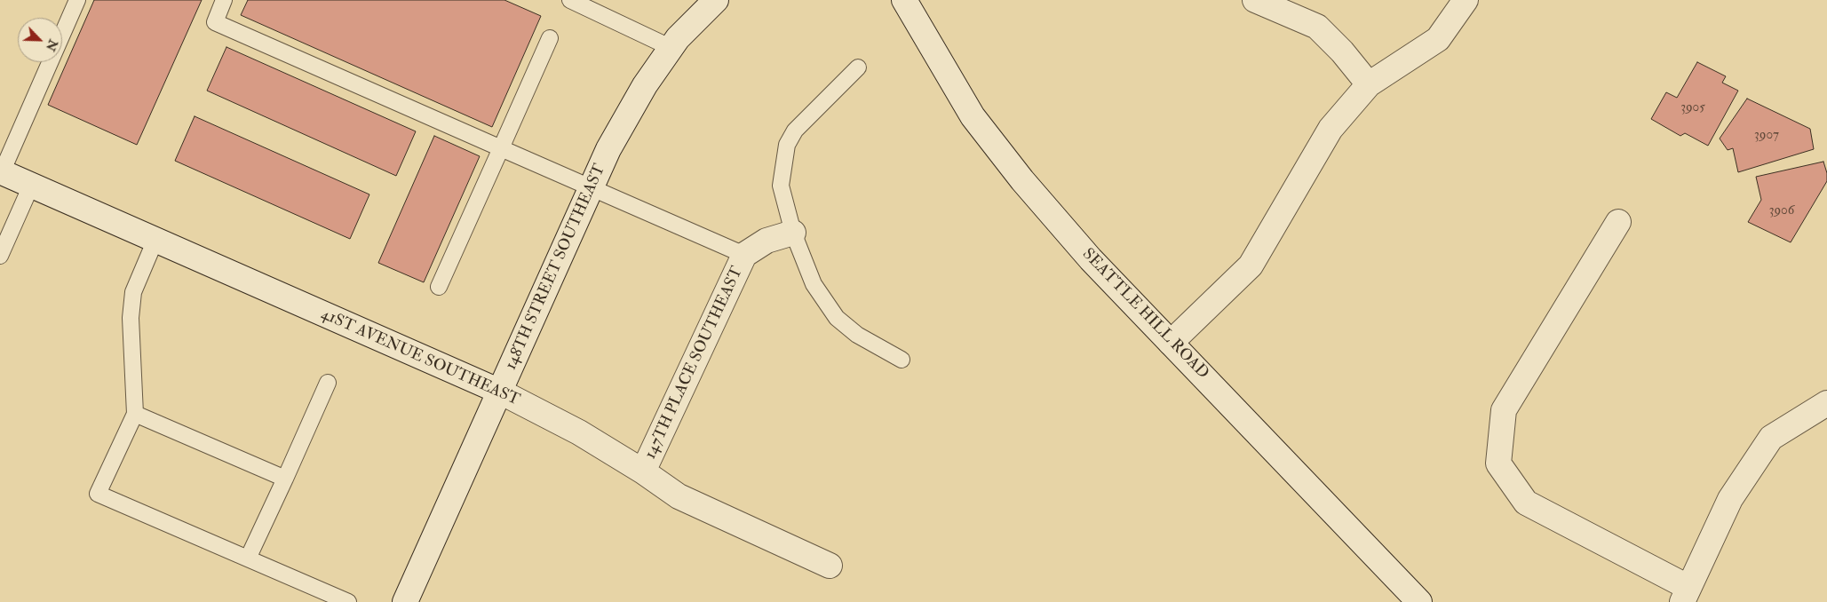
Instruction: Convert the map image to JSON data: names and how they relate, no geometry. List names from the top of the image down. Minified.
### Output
{"streets":{"street":["148TH STREET SOUTHEAST","SEATTLE HILL ROAD","41ST AVENUE SOUTHEAST","147TH PLACE SOUTHEAST"]},"crossings":[["148TH STREET SOUTHEAST","41ST AVENUE SOUTHEAST"],["41ST AVENUE SOUTHEAST","147TH PLACE SOUTHEAST"]],"house_numbers":["3905","3907","3906"],"north":"bottom right"}
